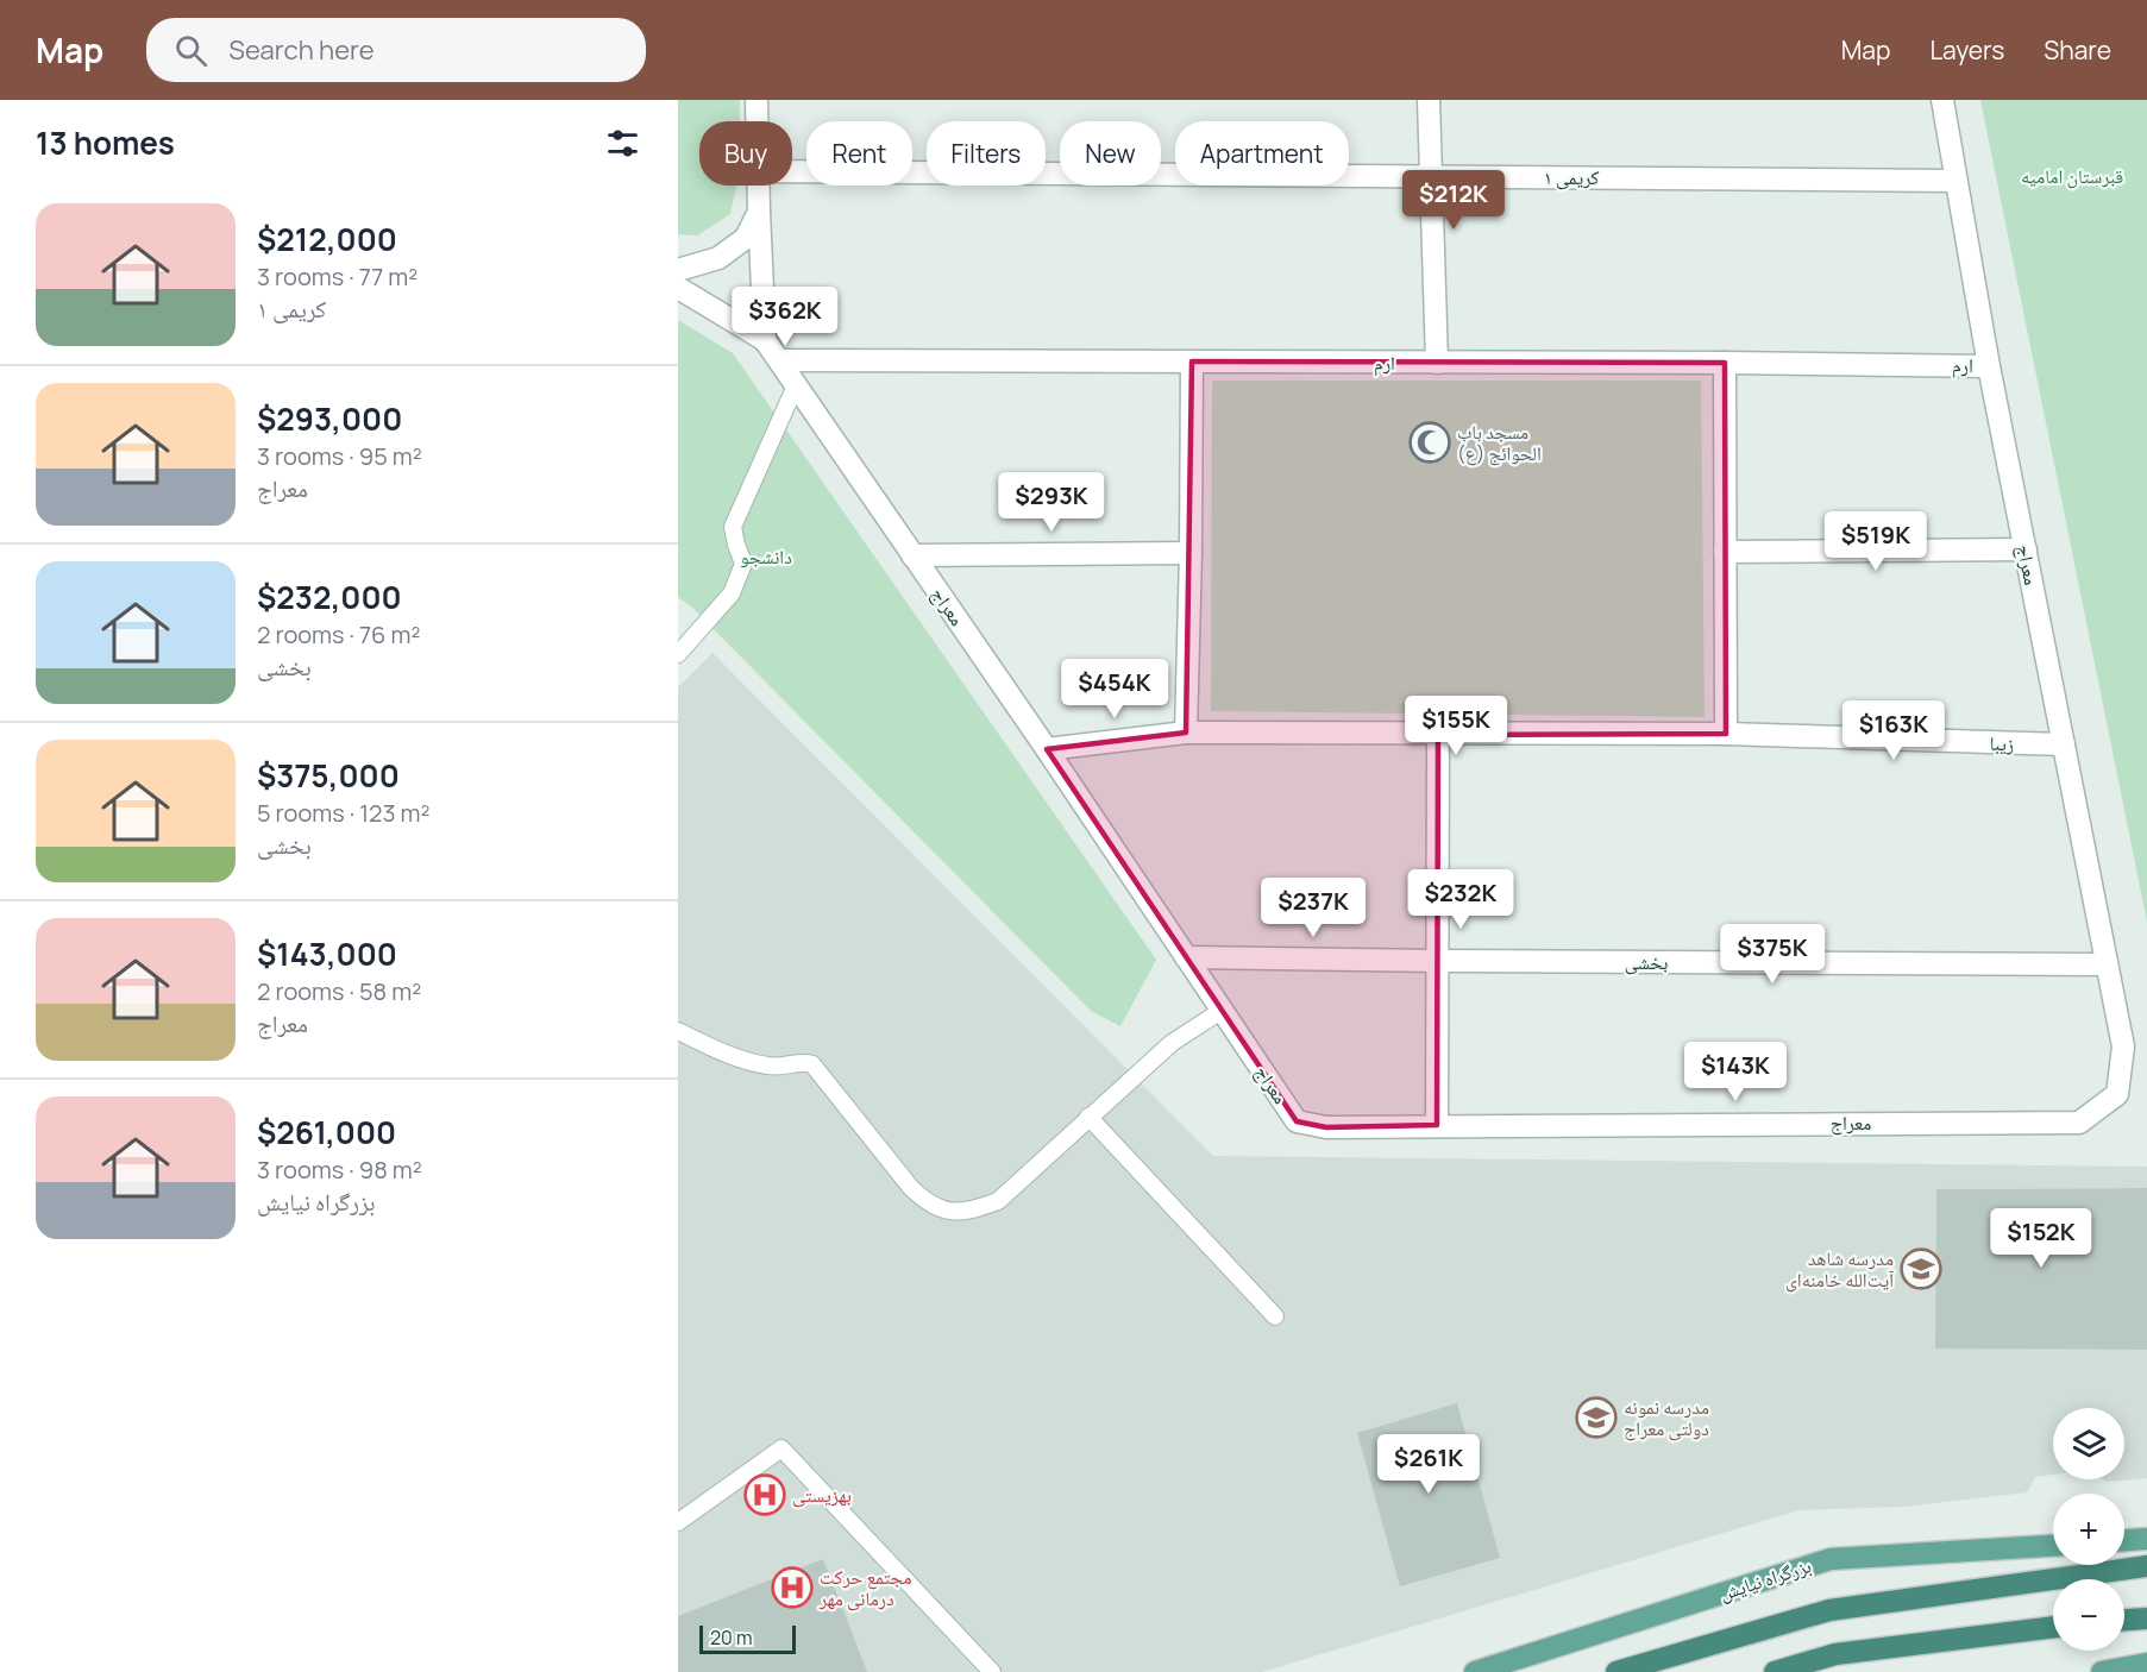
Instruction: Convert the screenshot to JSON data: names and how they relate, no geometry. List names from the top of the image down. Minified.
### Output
{"streets":{"main road":["بزرگراه نیایش"],"street":["کریمی ۱","ارم","معراج","زیبا","بخشی"]},"crossings":[["کریمی ۱","معراج"],["ارم","معراج"],["معراج","زیبا"],["معراج","بخشی"]],"parks":["قبرستان امامیه","دانشجو"],"places":{"mosque":["مسجد باب الحوائج (ع)"],"school or university":["مدرسه شاهد آیت‌الله خامنه‌ای","مدرسه نمونه دولتی معراج"],"hospital":["بهزیستی","مجتمع حرکت درمانی مهر"]},"scale_bar":"20 m","page":{"header":"Map","search":"Search here","nav":["Map","Layers","Share"],"heading":"13 homes","chip":["Buy","Rent","Filters","New","Apartment"],"price":["$212K","$362K","$293K","$519K","$454K","$155K","$163K","$232K","$237K","$375K","$143K","$152K","$261K"],"list":[{"name":"$212,000","note":"3 rooms · 77 m² · کریمی ۱"},{"name":"$293,000","note":"3 rooms · 95 m² · معراج"},{"name":"$232,000","note":"2 rooms · 76 m² · بخشی"},{"name":"$375,000","note":"5 rooms · 123 m² · بخشی"},{"name":"$143,000","note":"2 rooms · 58 m² · معراج"},{"name":"$261,000","note":"3 rooms · 98 m² · بزرگراه نیایش"}],"map_buttons":["+","−"],"scale":"20 m"}}
